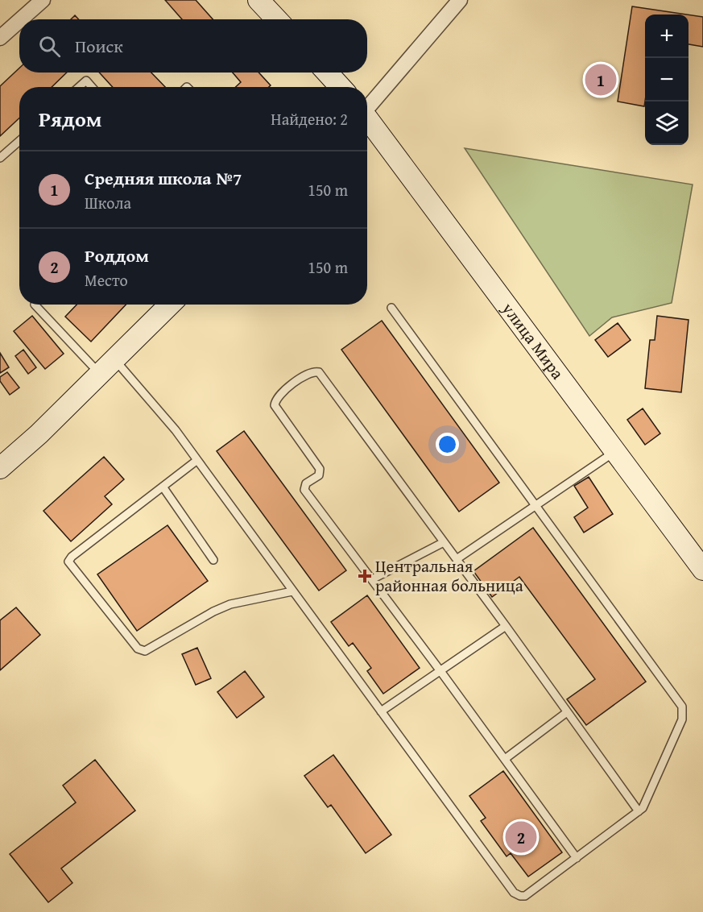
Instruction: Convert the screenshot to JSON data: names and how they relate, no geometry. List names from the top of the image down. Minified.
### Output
{"streets":{"main road":["улица Мира"]},"places":{"health":["Центральная районная больница"]},"page":{"map_buttons":["+","−"],"search":"Поиск","pins":["1","2"],"heading":["Рядом","Найдено: 2"],"list":[{"mark":"1","name":"Средняя школа №7","note":"Школа","value":"150 m"},{"mark":"2","name":"Роддом","note":"Место","value":"150 m"}]}}
